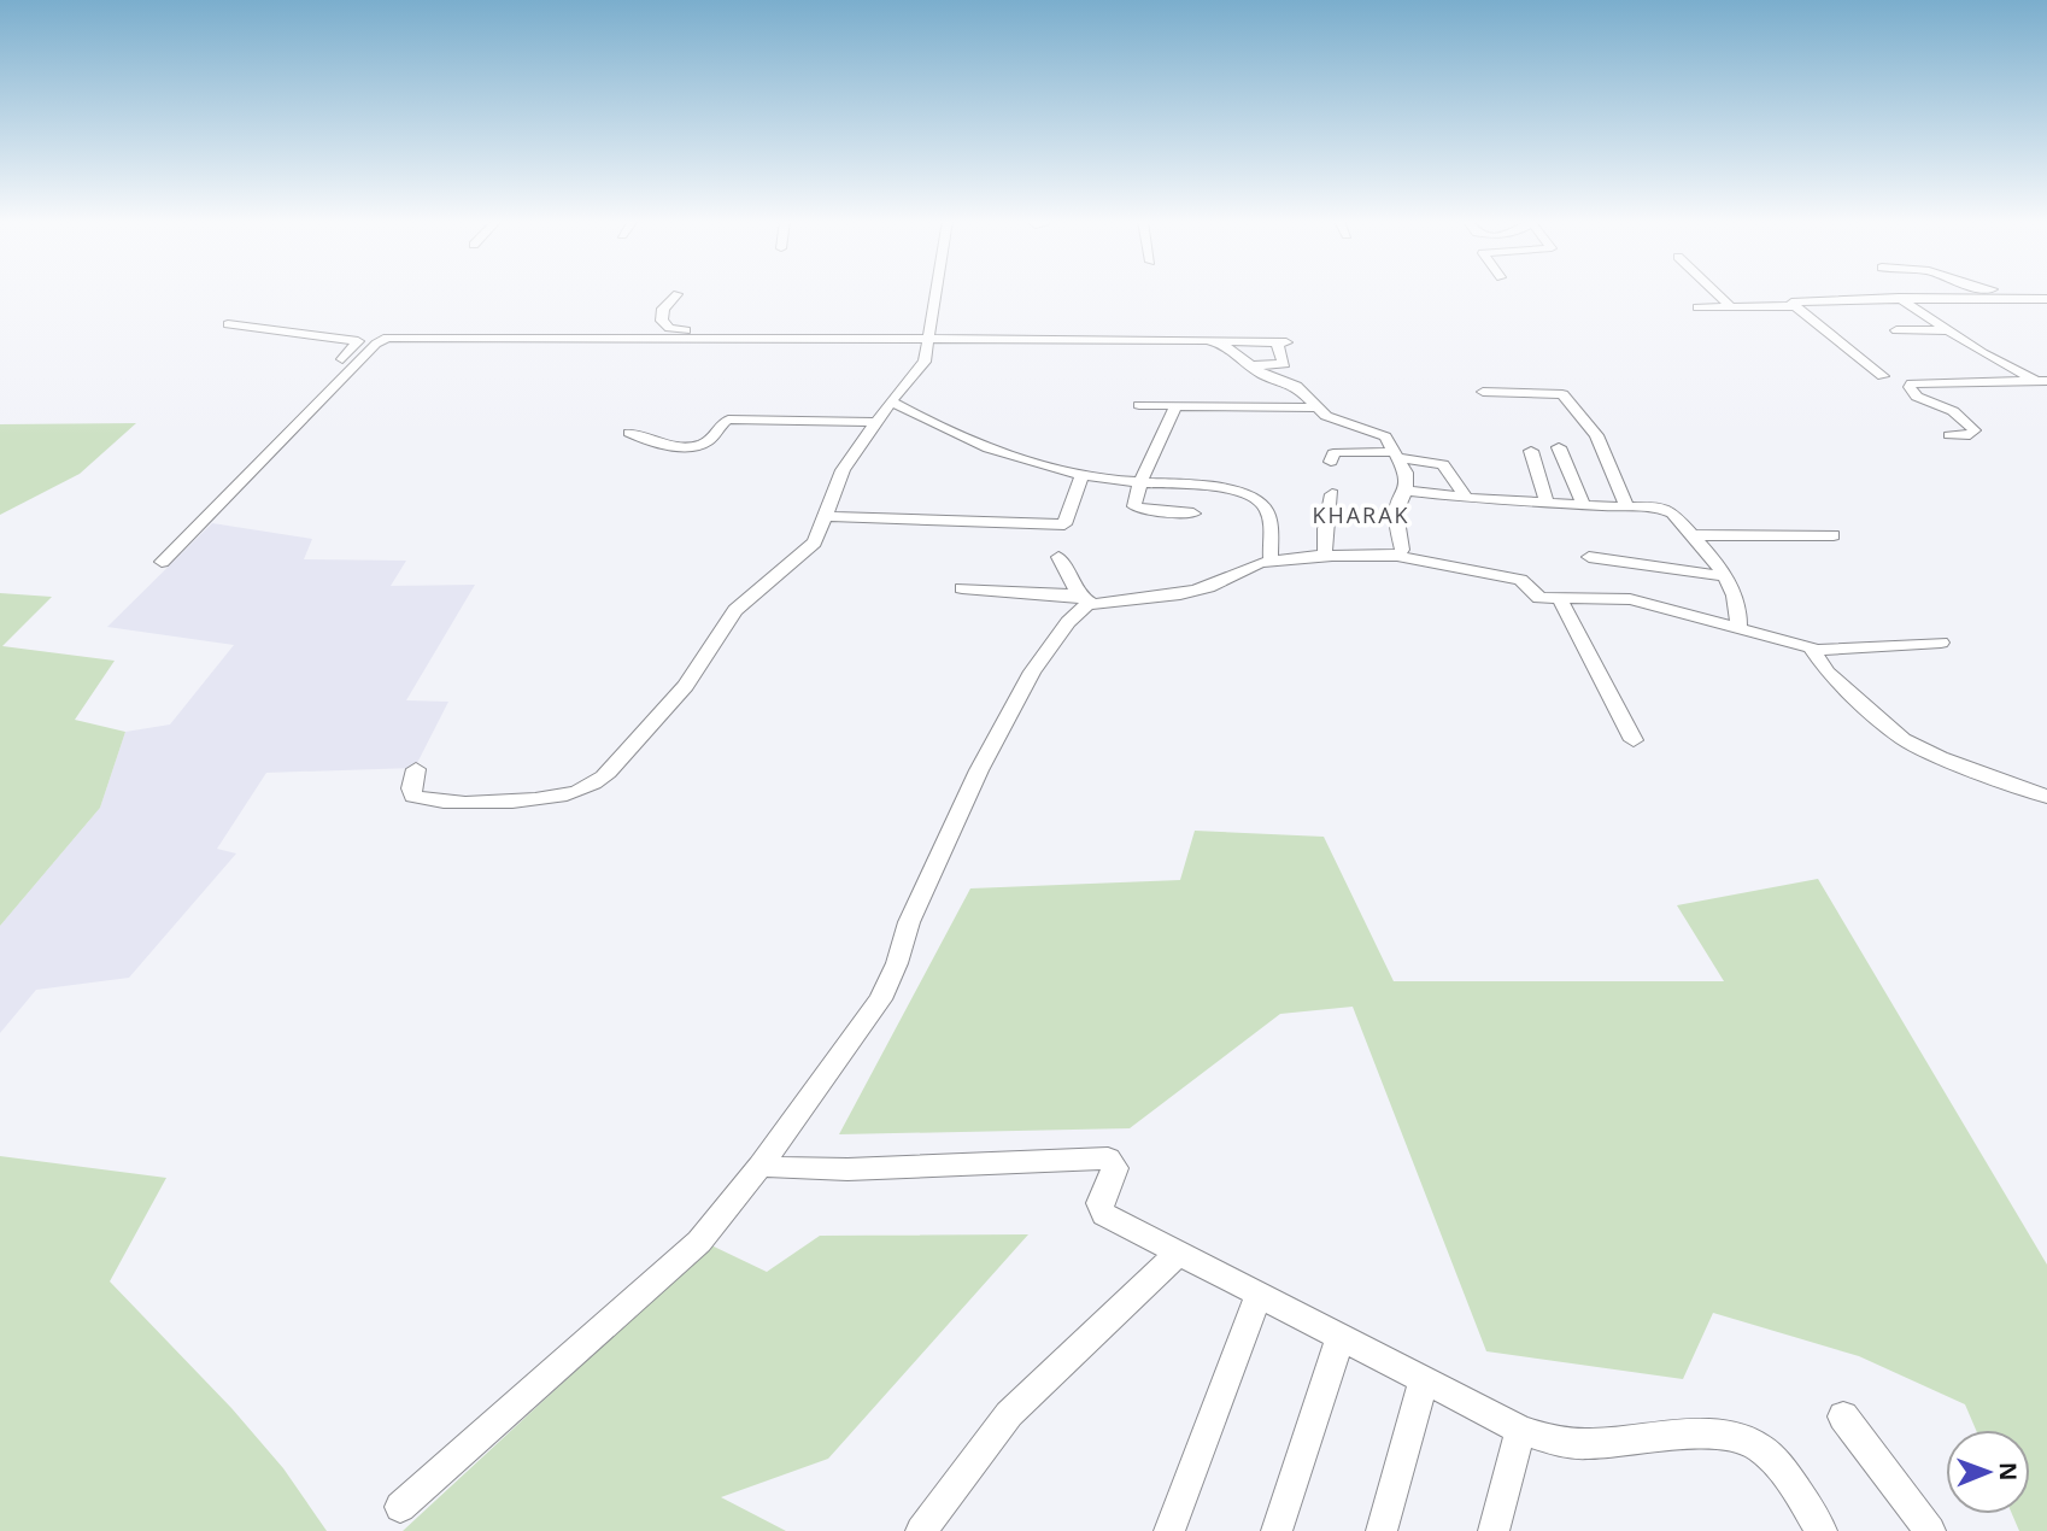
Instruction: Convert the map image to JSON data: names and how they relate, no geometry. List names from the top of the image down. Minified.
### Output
{"districts":["KHARAK"],"north":"right"}
